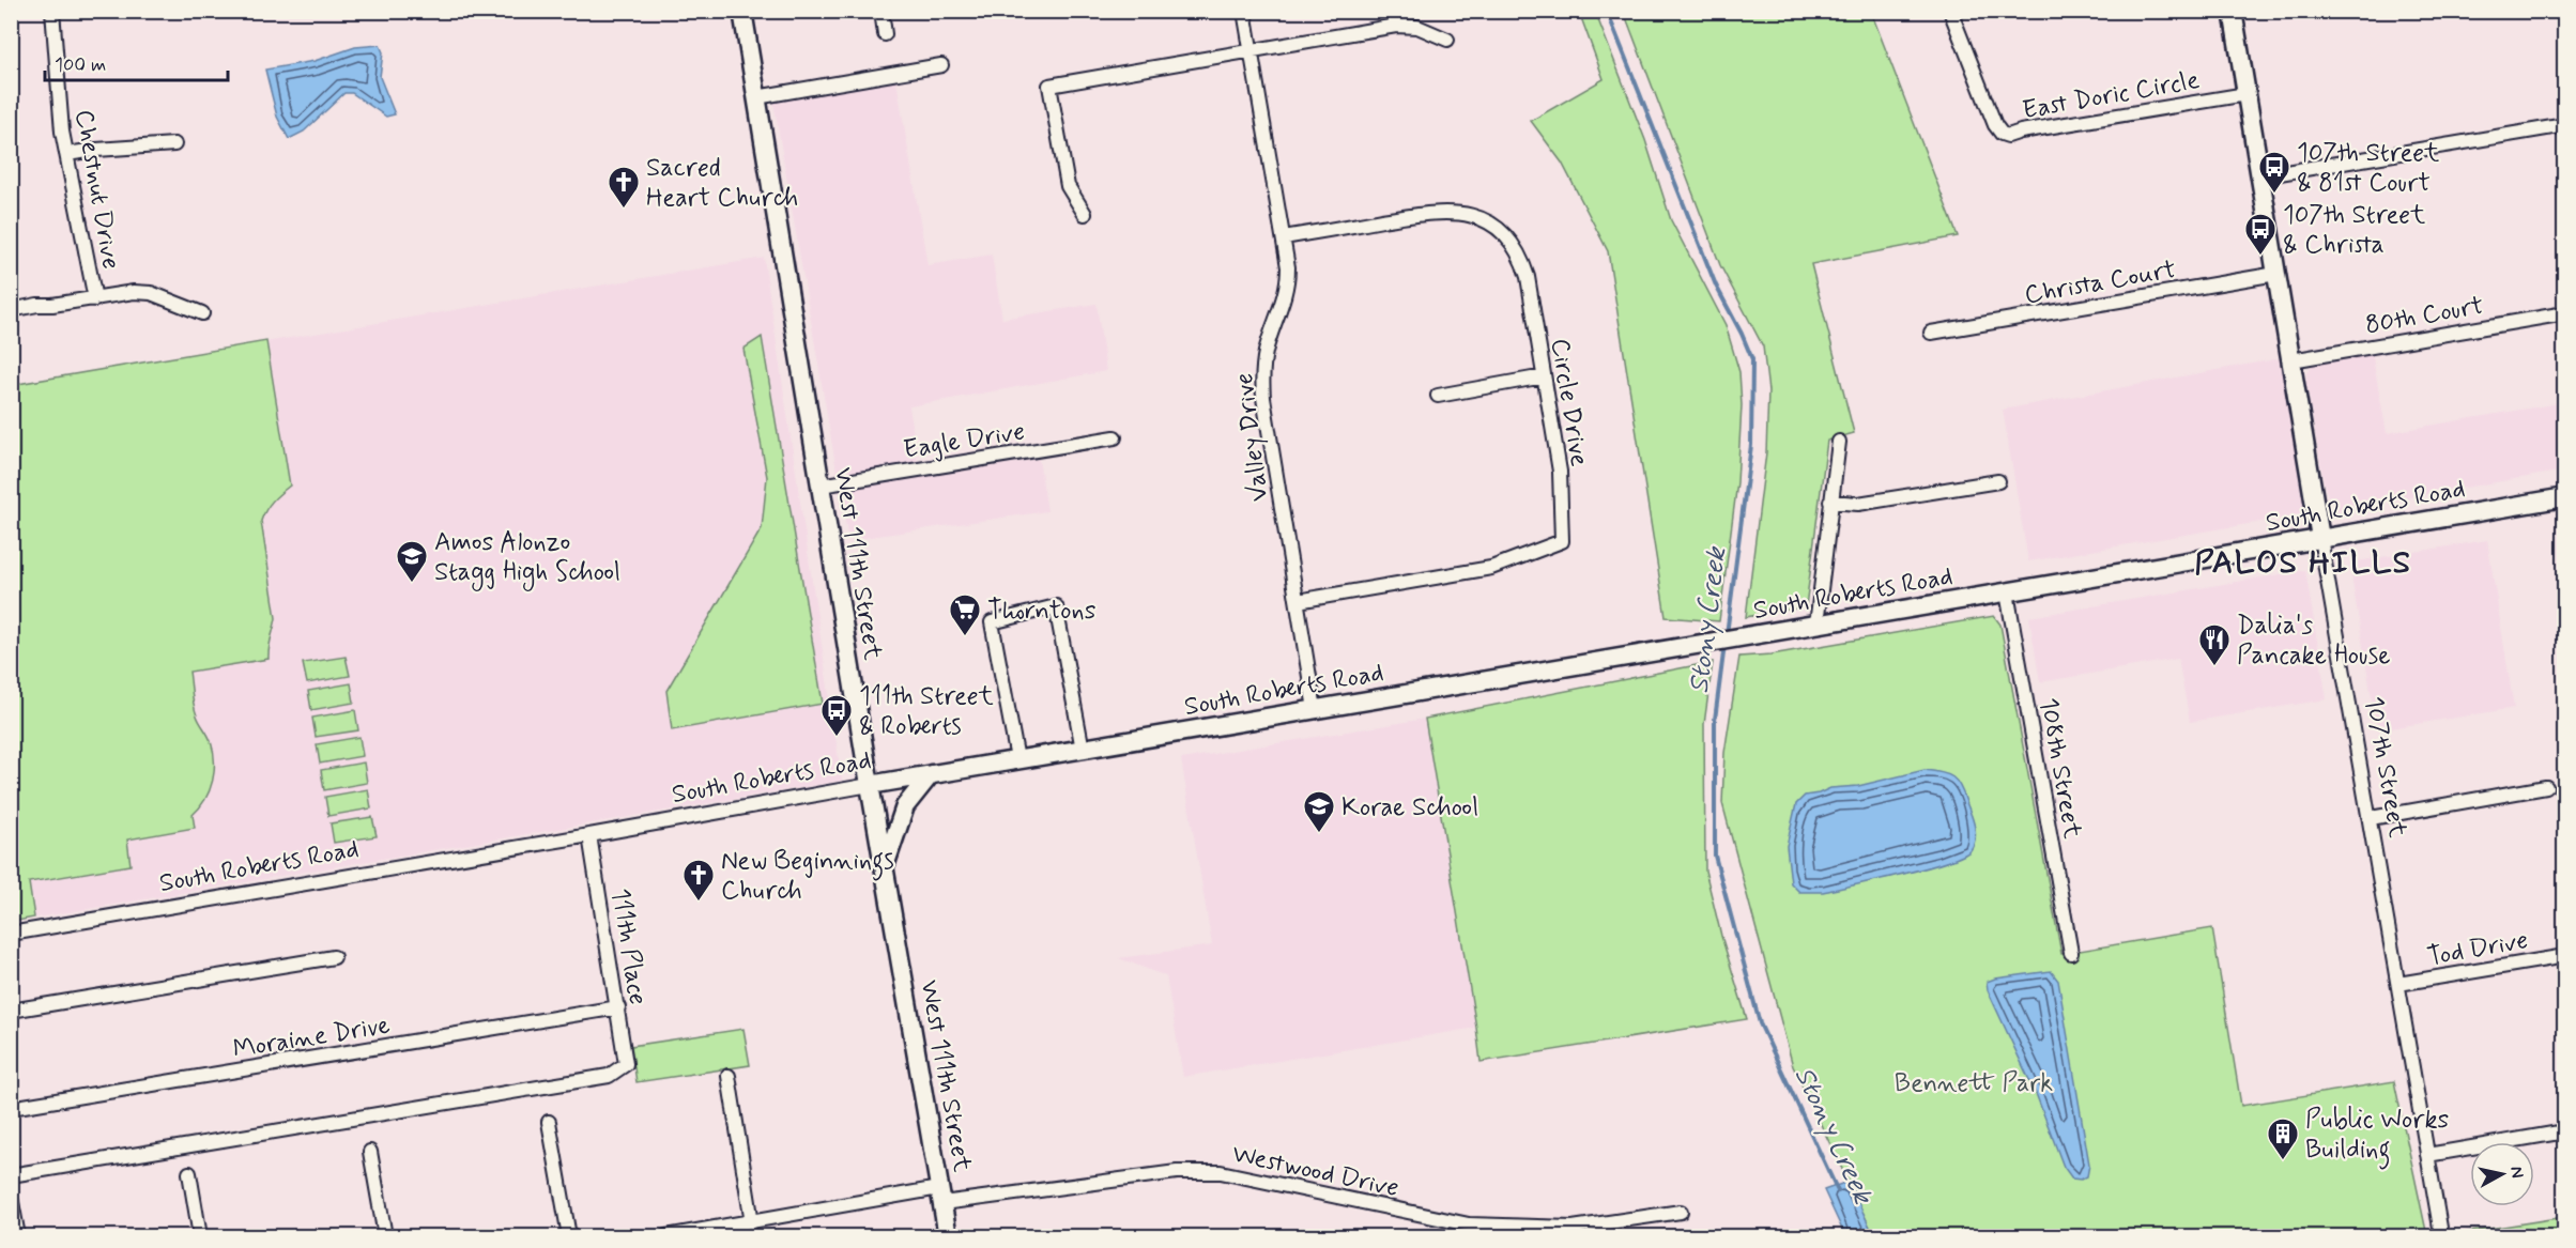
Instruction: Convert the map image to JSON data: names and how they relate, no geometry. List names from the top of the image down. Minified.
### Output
{"streets":{"street":["East Doric Circle","Chestnut Drive","Christa Court","80th Court","Circle Drive","Valley Drive","Eagle Drive","South Roberts Road","West 111th Street","107th Street","108th Street","111th Place","Tod Drive","Moraine Drive","Westwood Drive"]},"crossings":[["East Doric Circle","107th Street"],["Christa Court","107th Street"],["80th Court","107th Street"],["Circle Drive","Valley Drive"],["Valley Drive","South Roberts Road"],["Eagle Drive","West 111th Street"],["South Roberts Road","West 111th Street"],["South Roberts Road","107th Street"],["South Roberts Road","108th Street"],["South Roberts Road","111th Place"],["West 111th Street","Westwood Drive"],["107th Street","Tod Drive"],["111th Place","Moraine Drive"]],"districts":["PALOS HILLS"],"water":["Stony Creek"],"parks":["Bennett Park"],"places":{"bus stop":["107th Street & 81st Court","107th Street & Christa","111th Street & Roberts"],"church":["Sacred Heart Church","New Beginnings Church"],"school or university":["Amos Alonzo Stagg High School","Korae School"],"supermarket":["Thorntons"],"restaurant":["Dalia's Pancake House"],"building":["Public Works Building"]},"scale_bar":"100 m","north":"right"}
